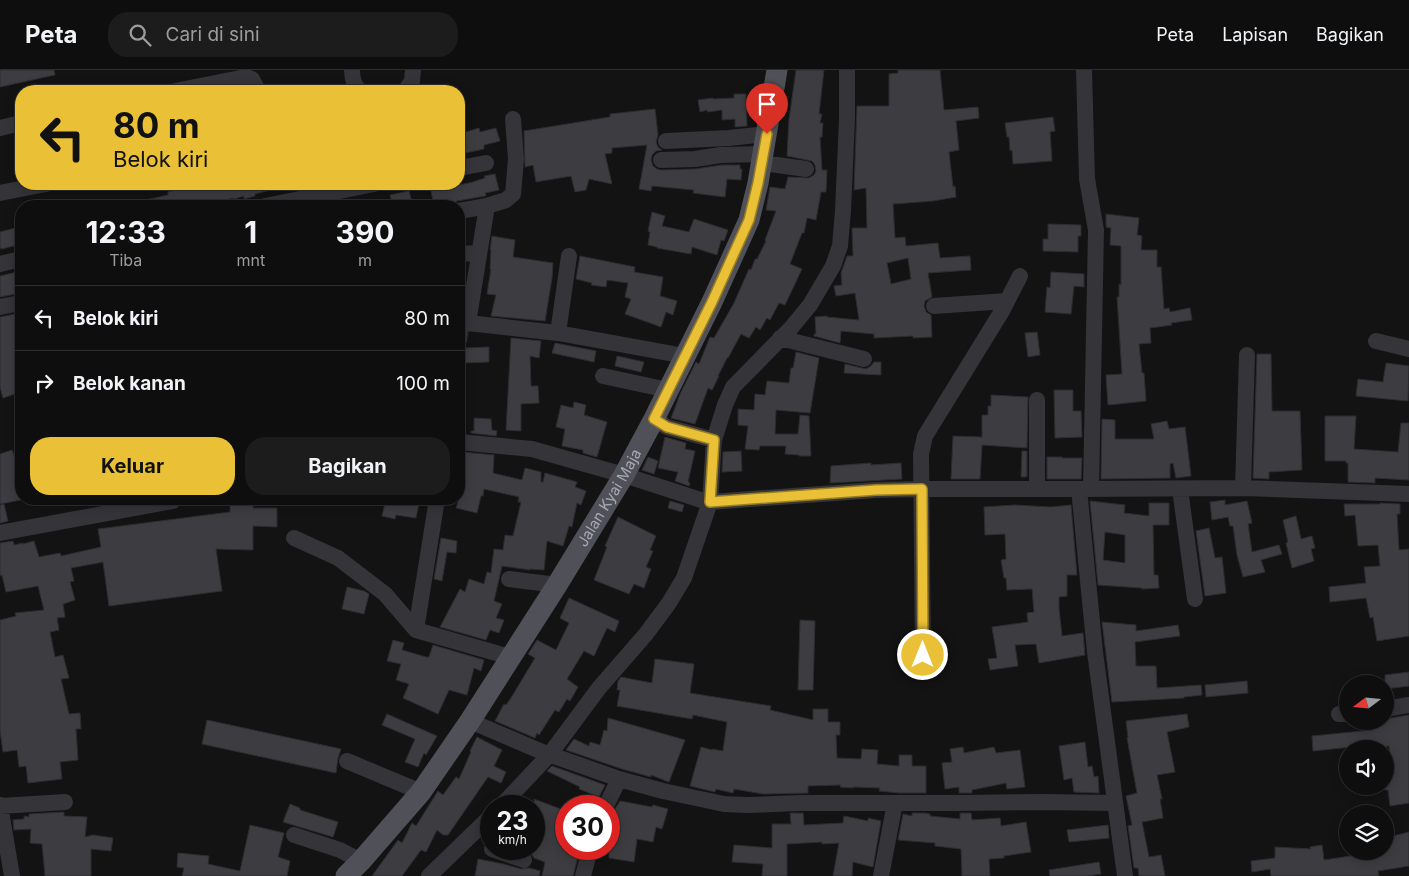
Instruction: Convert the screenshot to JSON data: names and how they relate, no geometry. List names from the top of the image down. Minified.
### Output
{"streets":{"main road":["Jalan Kyai Maja"]},"north":"left","page":{"header":"Peta","search":"Cari di sini","nav":["Peta","Lapisan","Bagikan"],"turn":["80 m","Belok kiri"],"eta":["12:33","Tiba","1","mnt","390","m"],"list":[{"name":"Belok kiri","value":"80 m"},{"name":"Belok kanan","value":"100 m"}],"buttons":["Keluar","Bagikan"],"speed":"23 km/h","limit":"30"}}
